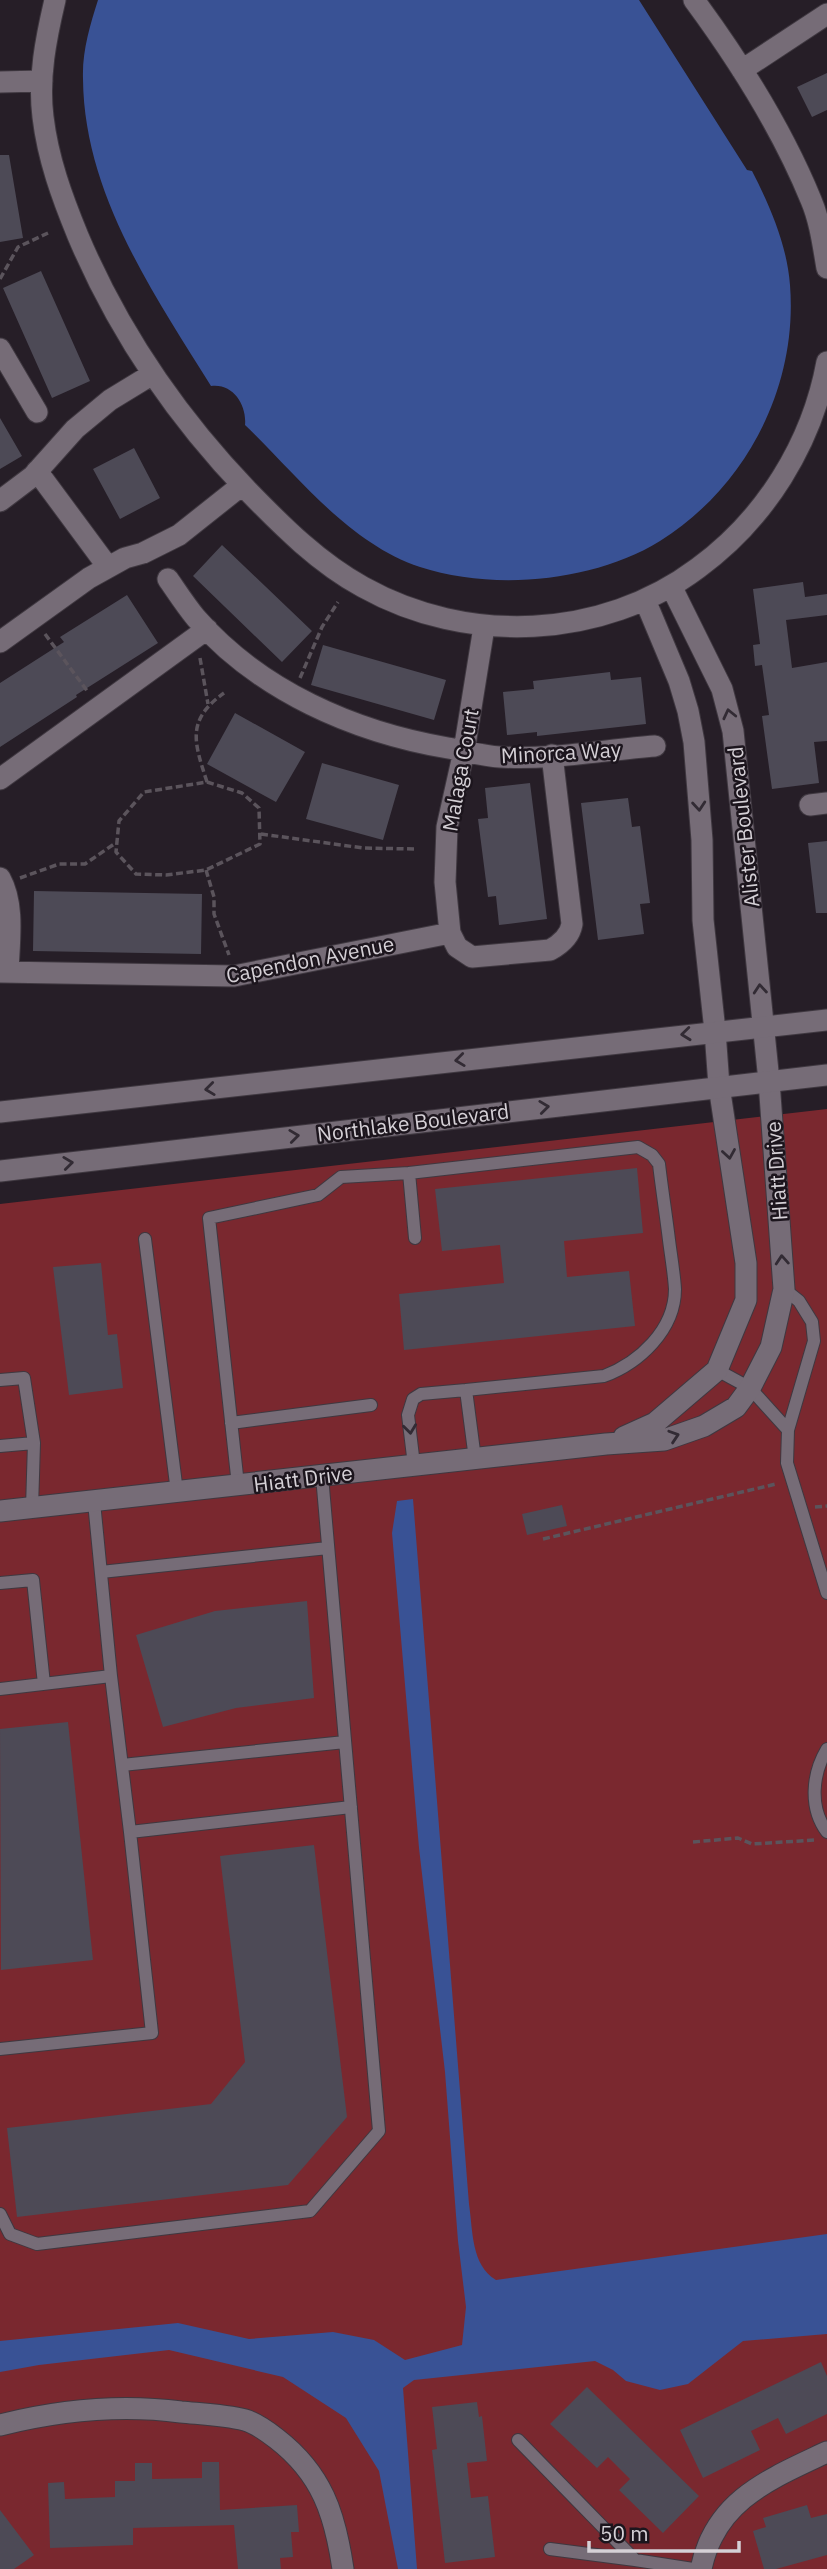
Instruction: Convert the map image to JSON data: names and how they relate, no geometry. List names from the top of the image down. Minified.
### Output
{"streets":{"street":["Minorca Way","Malaga Court","Alister Boulevard","Capendon Avenue","Northlake Boulevard","Hiatt Drive"]},"crossings":[["Minorca Way","Malaga Court"],["Malaga Court","Capendon Avenue"],["Alister Boulevard","Northlake Boulevard"],["Alister Boulevard","Hiatt Drive"],["Northlake Boulevard","Hiatt Drive"]],"scale_bar":"50 m"}
